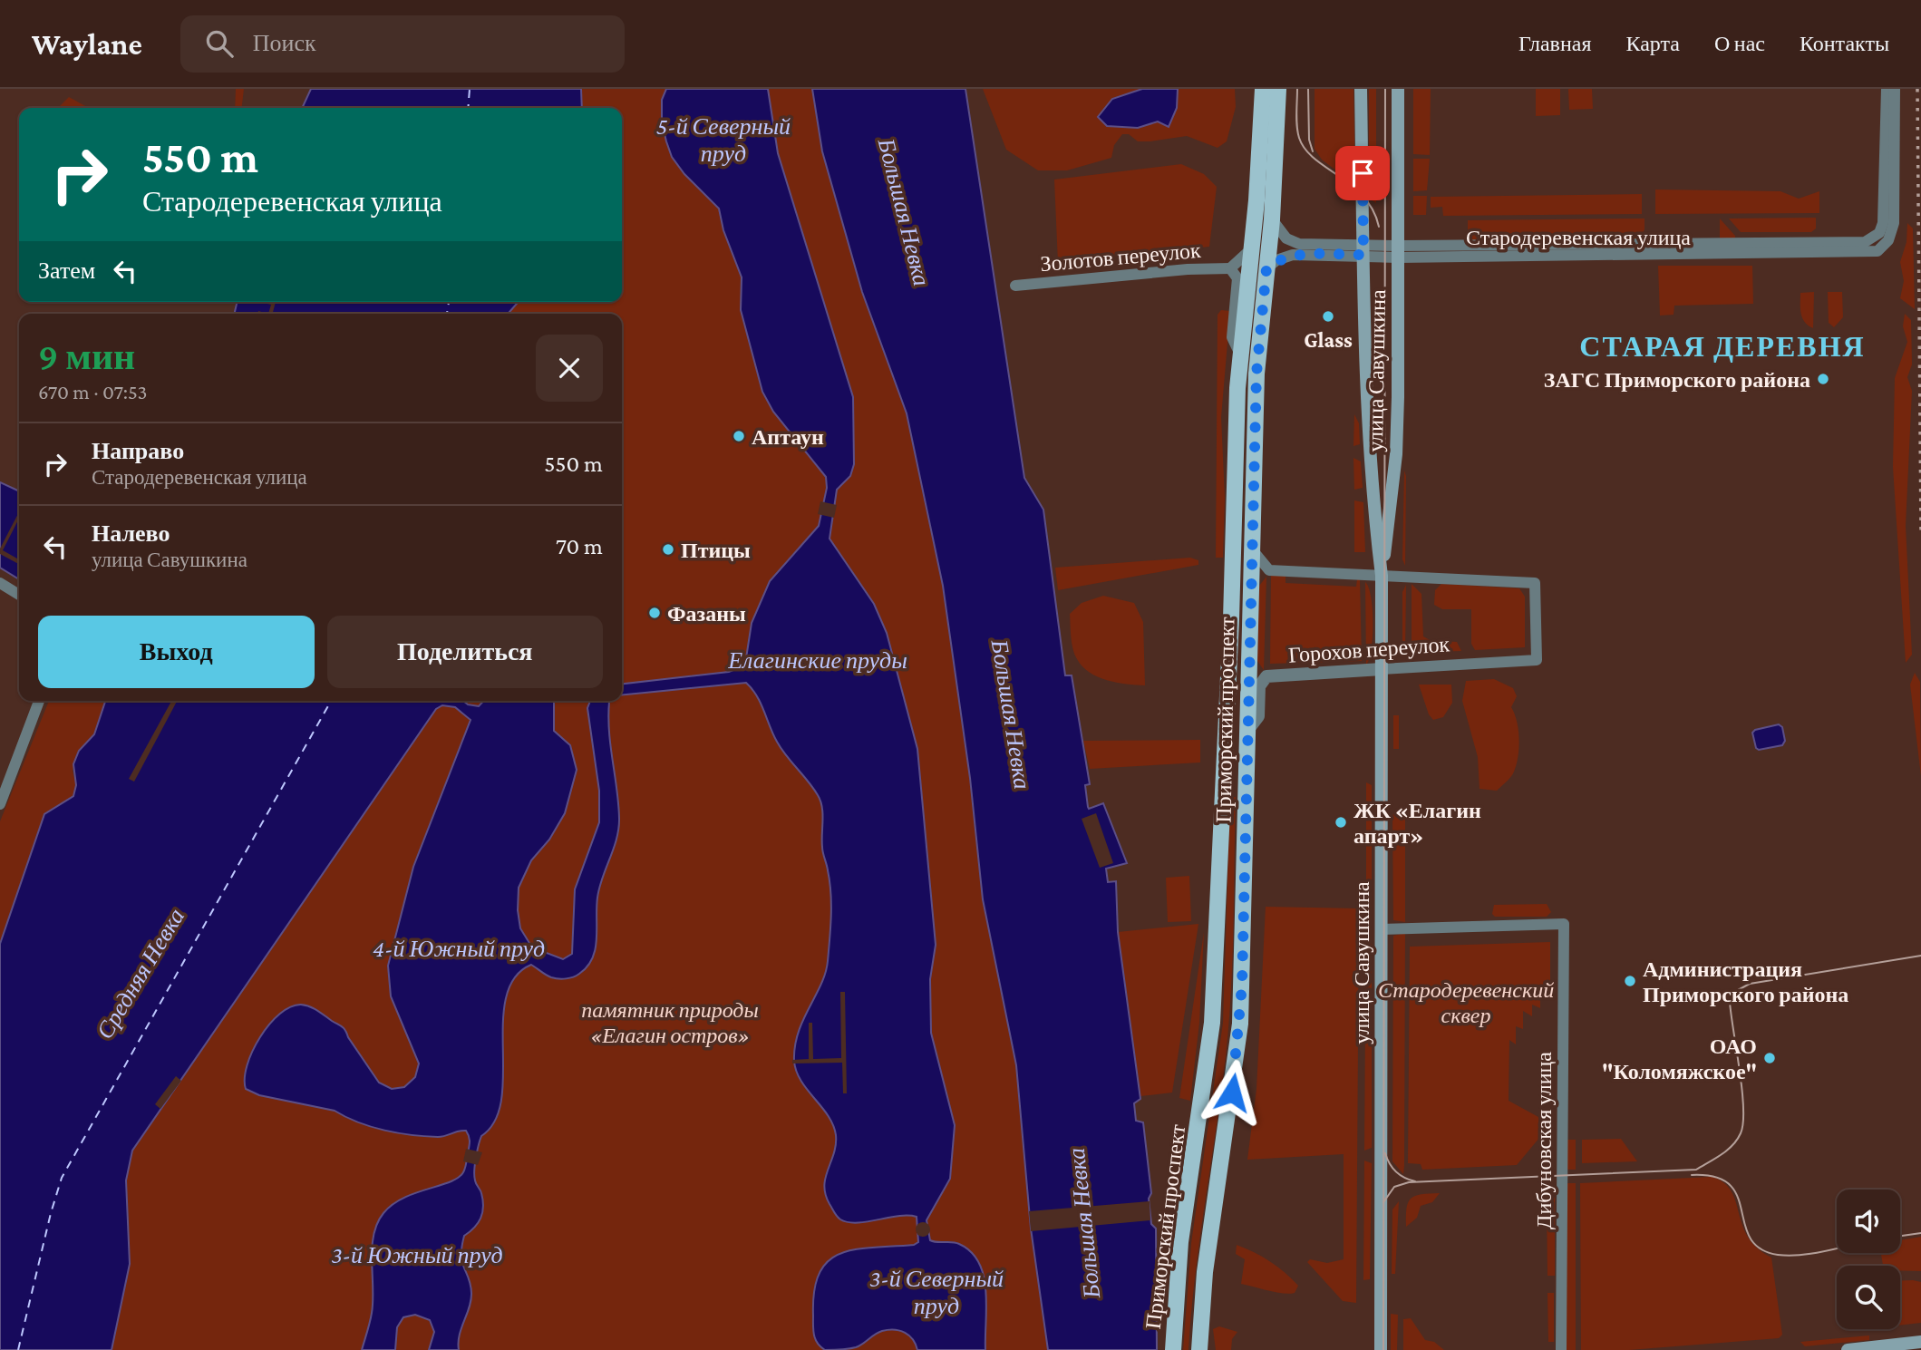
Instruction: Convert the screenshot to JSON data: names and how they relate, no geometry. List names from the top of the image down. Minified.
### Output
{"streets":{"main road":["улица Савушкина","Приморский проспект"],"street":["Стародеревенская улица","Золотов переулок","Горохов переулок","Дибуновская улица"]},"crossings":[["Стародеревенская улица","улица Савушкина"],["Стародеревенская улица","Приморский проспект"],["Золотов переулок","Приморский проспект"],["улица Савушкина","Горохов переулок"],["улица Савушкина","Дибуновская улица"],["Горохов переулок","Приморский проспект"]],"districts":["СТАРАЯ ДЕРЕВНЯ"],"water":["5-й Северный пруд","Большая Невка","Елагинские пруды","4-й Южный пруд","Средняя Невка","3-й Южный пруд","3-й Северный пруд"],"parks":["Стародеревенский сквер","памятник природы «Елагин остров»"],"places":["Glass","ЗАГС Приморского района","Аптаун","Птицы","Фазаны","ЖК «Елагин апарт»","Администрация Приморского района","ОАО \"Коломяжское\""],"page":{"header":"Waylane","search":"Поиск","nav":["Главная","Карта","О нас","Контакты"],"turn":["550 m","Стародеревенская улица"],"then":"Затем","heading":["9 мин","670 m · 07:53"],"list":[{"name":"Направо","note":"Стародеревенская улица","value":"550 m"},{"name":"Налево","note":"улица Савушкина","value":"70 m"}],"buttons":["Выход","Поделиться"]}}
